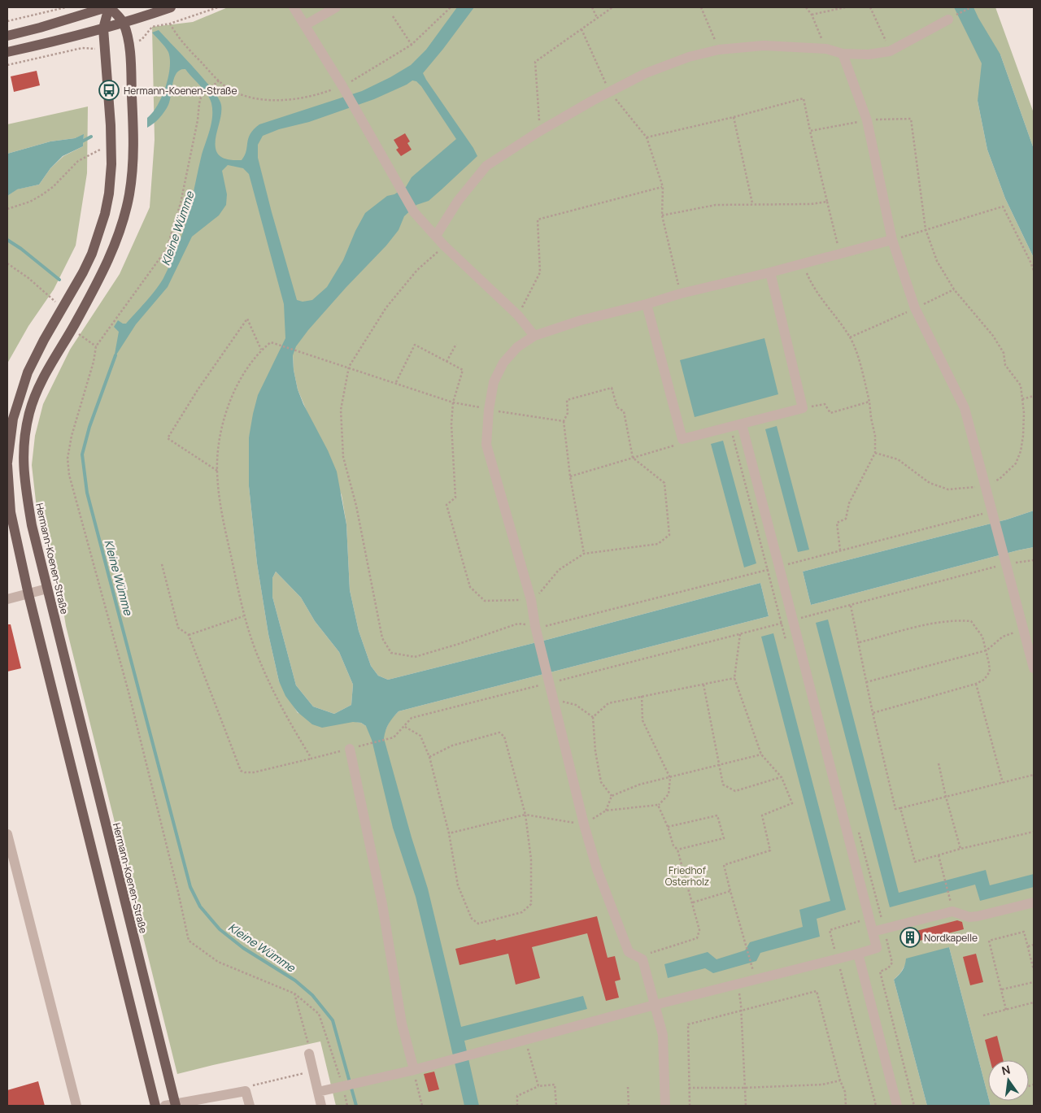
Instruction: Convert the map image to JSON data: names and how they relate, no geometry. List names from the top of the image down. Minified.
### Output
{"streets":{"main road":["Hermann-Koenen-Straße"]},"water":["Kleine Wümme"],"parks":["Friedhof Osterholz"],"places":{"bus stop":["Hermann-Koenen-Straße"],"building":["Nordkapelle"]},"north":"top"}
